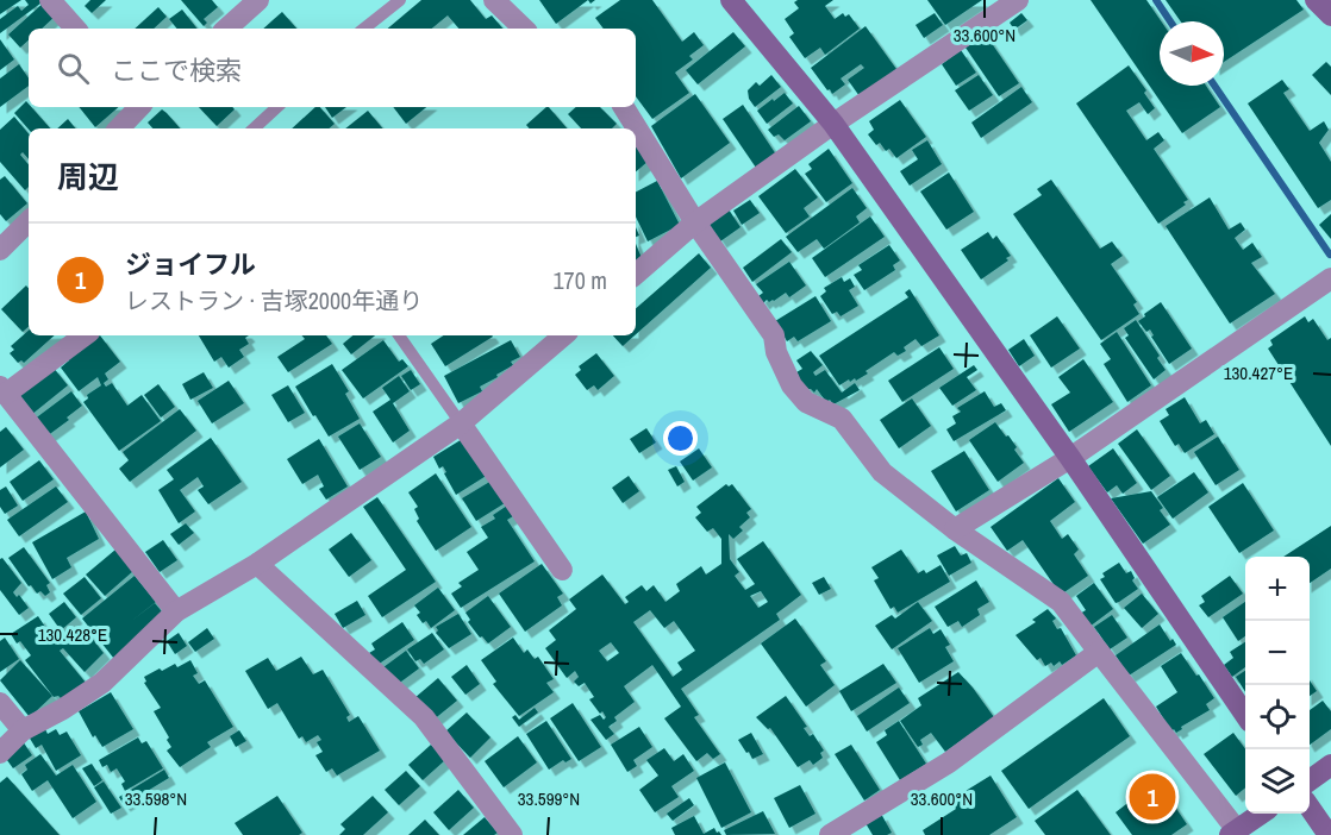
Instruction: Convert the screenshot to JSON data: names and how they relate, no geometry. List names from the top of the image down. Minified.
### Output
{"north":"right","page":{"search":"ここで検索","heading":"周辺","list":[{"mark":"1","name":"ジョイフル","note":"レストラン · 吉塚2000年通り","value":"170 m"}],"map_buttons":["+","−"],"pins":"1"},"coordinates":["33.600°N","130.427°E","130.428°E","33.598°N","33.599°N"]}
